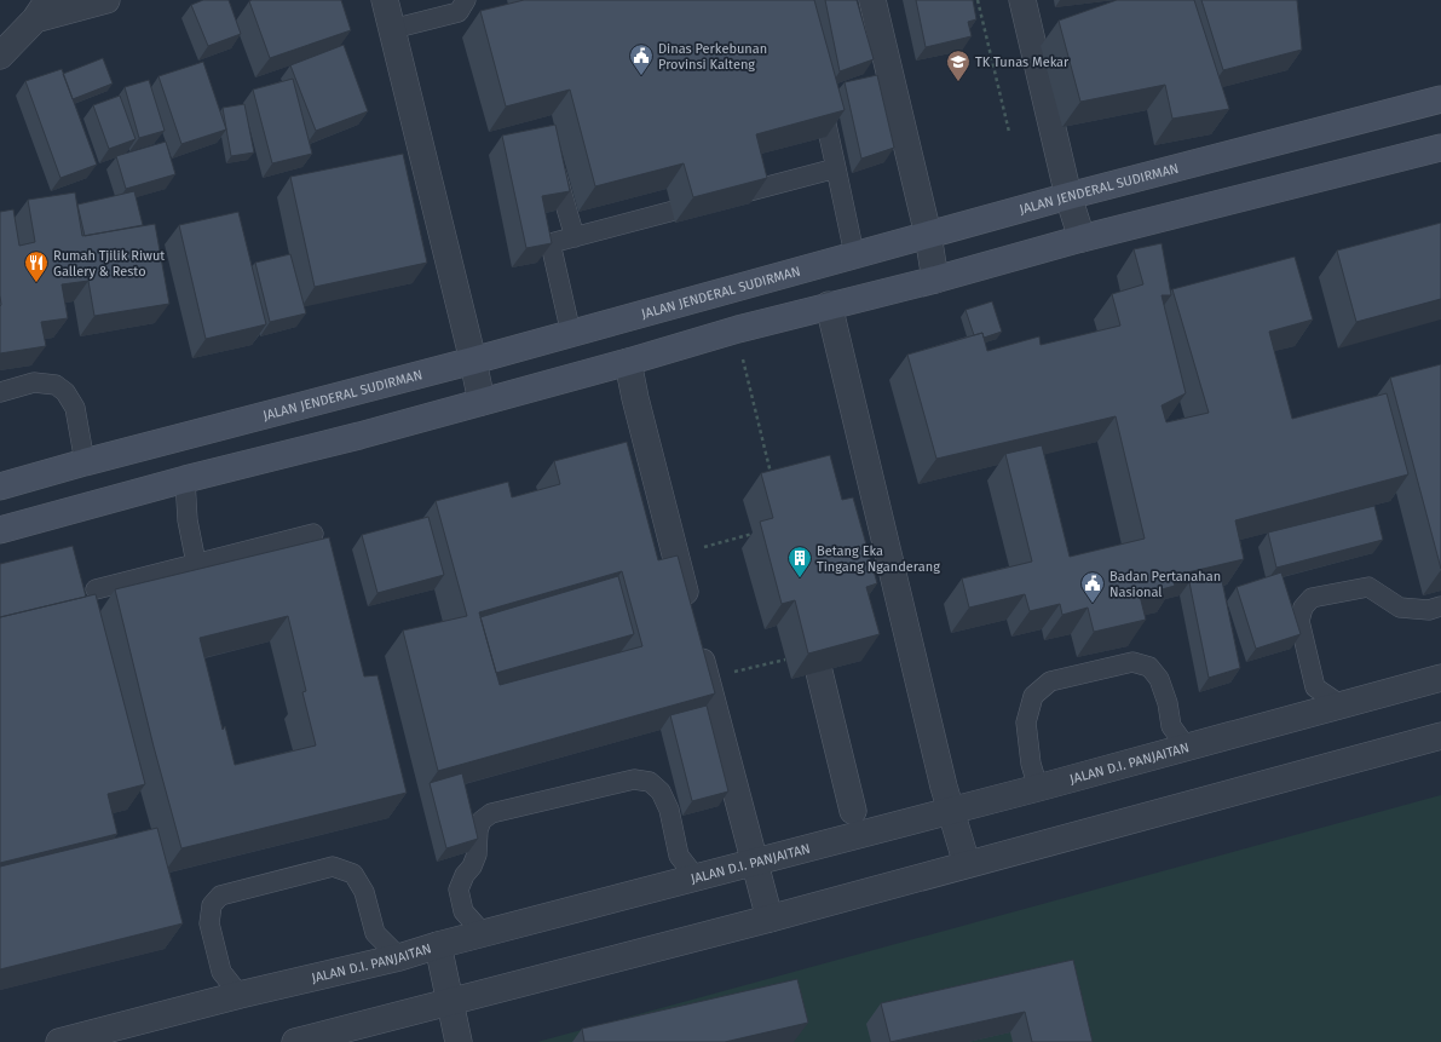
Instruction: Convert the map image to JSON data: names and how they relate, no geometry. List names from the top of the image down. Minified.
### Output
{"streets":{"main road":["JALAN JENDERAL SUDIRMAN"],"street":["JALAN D.I. PANJAITAN"]},"places":{"public building":["Dinas Perkebunan Provinsi Kalteng","Badan Pertanahan Nasional"],"school or university":["TK Tunas Mekar"],"restaurant":["Rumah Tjilik Riwut Gallery & Resto"],"building":["Betang Eka Tingang Nganderang"]}}
